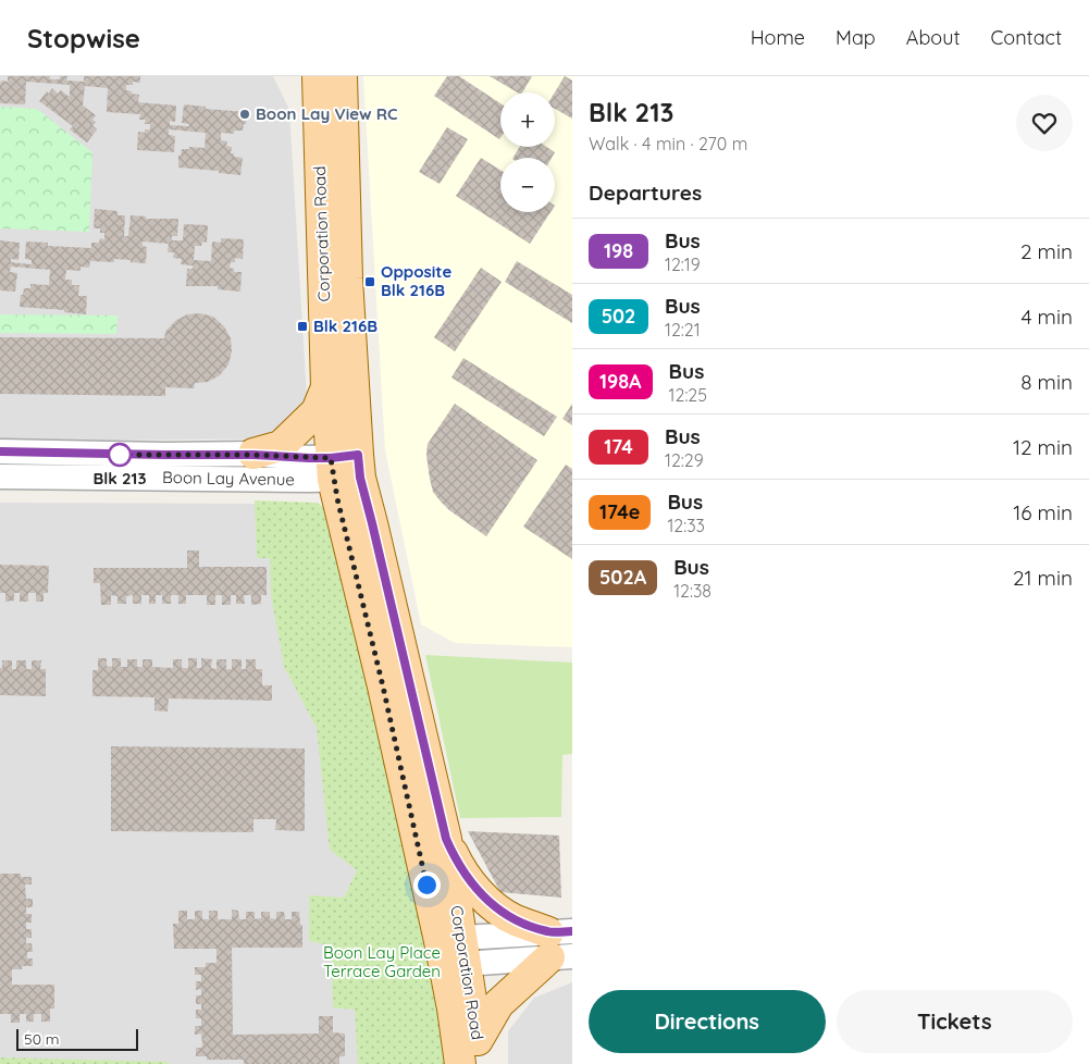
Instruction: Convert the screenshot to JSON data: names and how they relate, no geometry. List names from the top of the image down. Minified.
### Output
{"streets":{"main road":["Corporation Road"],"street":["Boon Lay Avenue"]},"crossings":[["Corporation Road","Boon Lay Avenue"]],"parks":["Boon Lay Place Terrace Garden"],"places":{"other":["Boon Lay View RC","Blk 213"],"transit":["Opposite Blk 216B","Blk 216B"]},"lines":["bus line 198"],"scale_bar":"50 m","page":{"header":"Stopwise","nav":["Home","Map","About","Contact"],"heading":[["Blk 213","Walk · 4 min · 270 m"],"Departures"],"map_buttons":["+","−"],"list":[{"mark":"198","name":"Bus","note":"12:19","value":"2 min"},{"mark":"502","name":"Bus","note":"12:21","value":"4 min"},{"mark":"198A","name":"Bus","note":"12:25","value":"8 min"},{"mark":"174","name":"Bus","note":"12:29","value":"12 min"},{"mark":"174e","name":"Bus","note":"12:33","value":"16 min"},{"mark":"502A","name":"Bus","note":"12:38","value":"21 min"}],"buttons":["Directions","Tickets"],"scale":"50 m"}}
